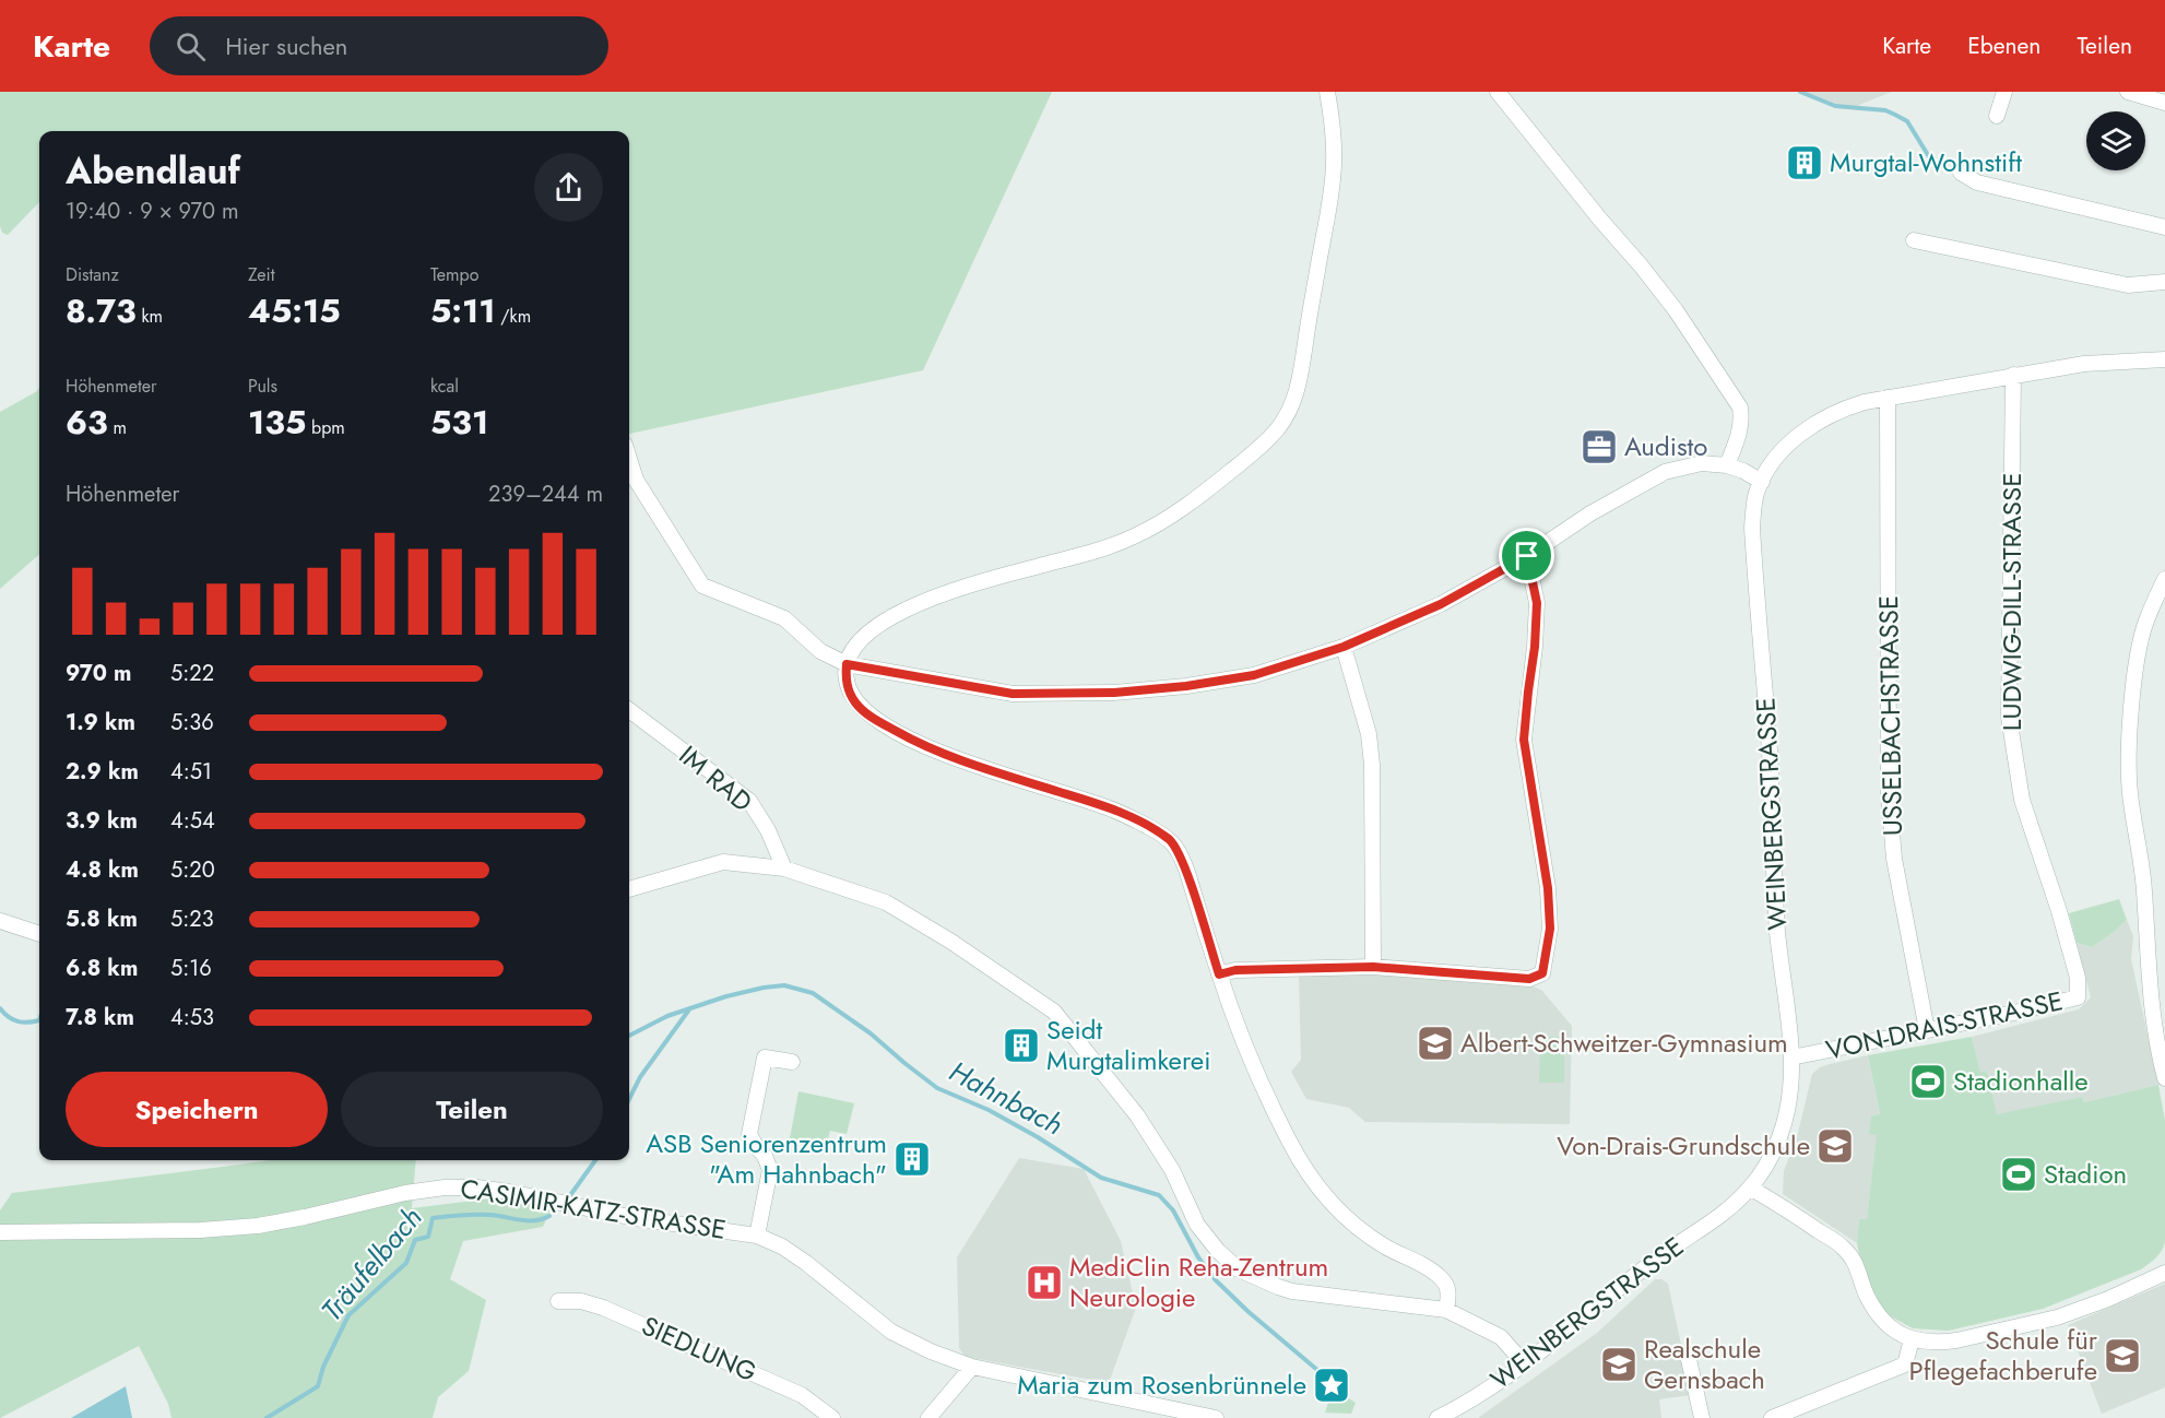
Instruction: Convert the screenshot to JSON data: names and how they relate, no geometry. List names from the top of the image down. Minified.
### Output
{"streets":{"street":["LUDWIG-DILL-STRASSE","USSELBACHSTRASSE","IM RAD","WEINBERGSTRASSE","VON-DRAIS-STRASSE","CASIMIR-KATZ-STRASSE","SIEDLUNG"]},"crossings":[["LUDWIG-DILL-STRASSE","WEINBERGSTRASSE"],["LUDWIG-DILL-STRASSE","VON-DRAIS-STRASSE"],["USSELBACHSTRASSE","WEINBERGSTRASSE"],["USSELBACHSTRASSE","VON-DRAIS-STRASSE"],["WEINBERGSTRASSE","VON-DRAIS-STRASSE"]],"water":["Hahnbach","Träufelbach"],"places":{"building":["Murgtal-Wohnstift","Seidt Murgtalimkerei","ASB Seniorenzentrum \"Am Hahnbach\""],"office":["Audisto"],"school or university":["Albert-Schweitzer-Gymnasium","Von-Drais-Grundschule","Schule für Pflegefachberufe","Realschule Gernsbach"],"sports":["Stadionhalle","Stadion"],"hospital":["MediClin Reha-Zentrum Neurologie"],"place":["Maria zum Rosenbrünnele"]},"page":{"header":"Karte","search":"Hier suchen","nav":["Karte","Ebenen","Teilen"],"heading":["Abendlauf","19:40 · 9 × 970 m"],"stats":[["Distanz","8.73 km"],["Zeit","45:15"],["Tempo","5:11 /km"],["Höhenmeter","63 m"],["Puls","135 bpm"],["kcal","531"]],"chart":["Höhenmeter","239–244 m"],"list":[{"name":"970 m","note":"5:22"},{"name":"1.9 km","note":"5:36"},{"name":"2.9 km","note":"4:51"},{"name":"3.9 km","note":"4:54"},{"name":"4.8 km","note":"5:20"},{"name":"5.8 km","note":"5:23"},{"name":"6.8 km","note":"5:16"},{"name":"7.8 km","note":"4:53"}],"buttons":["Speichern","Teilen"]}}
